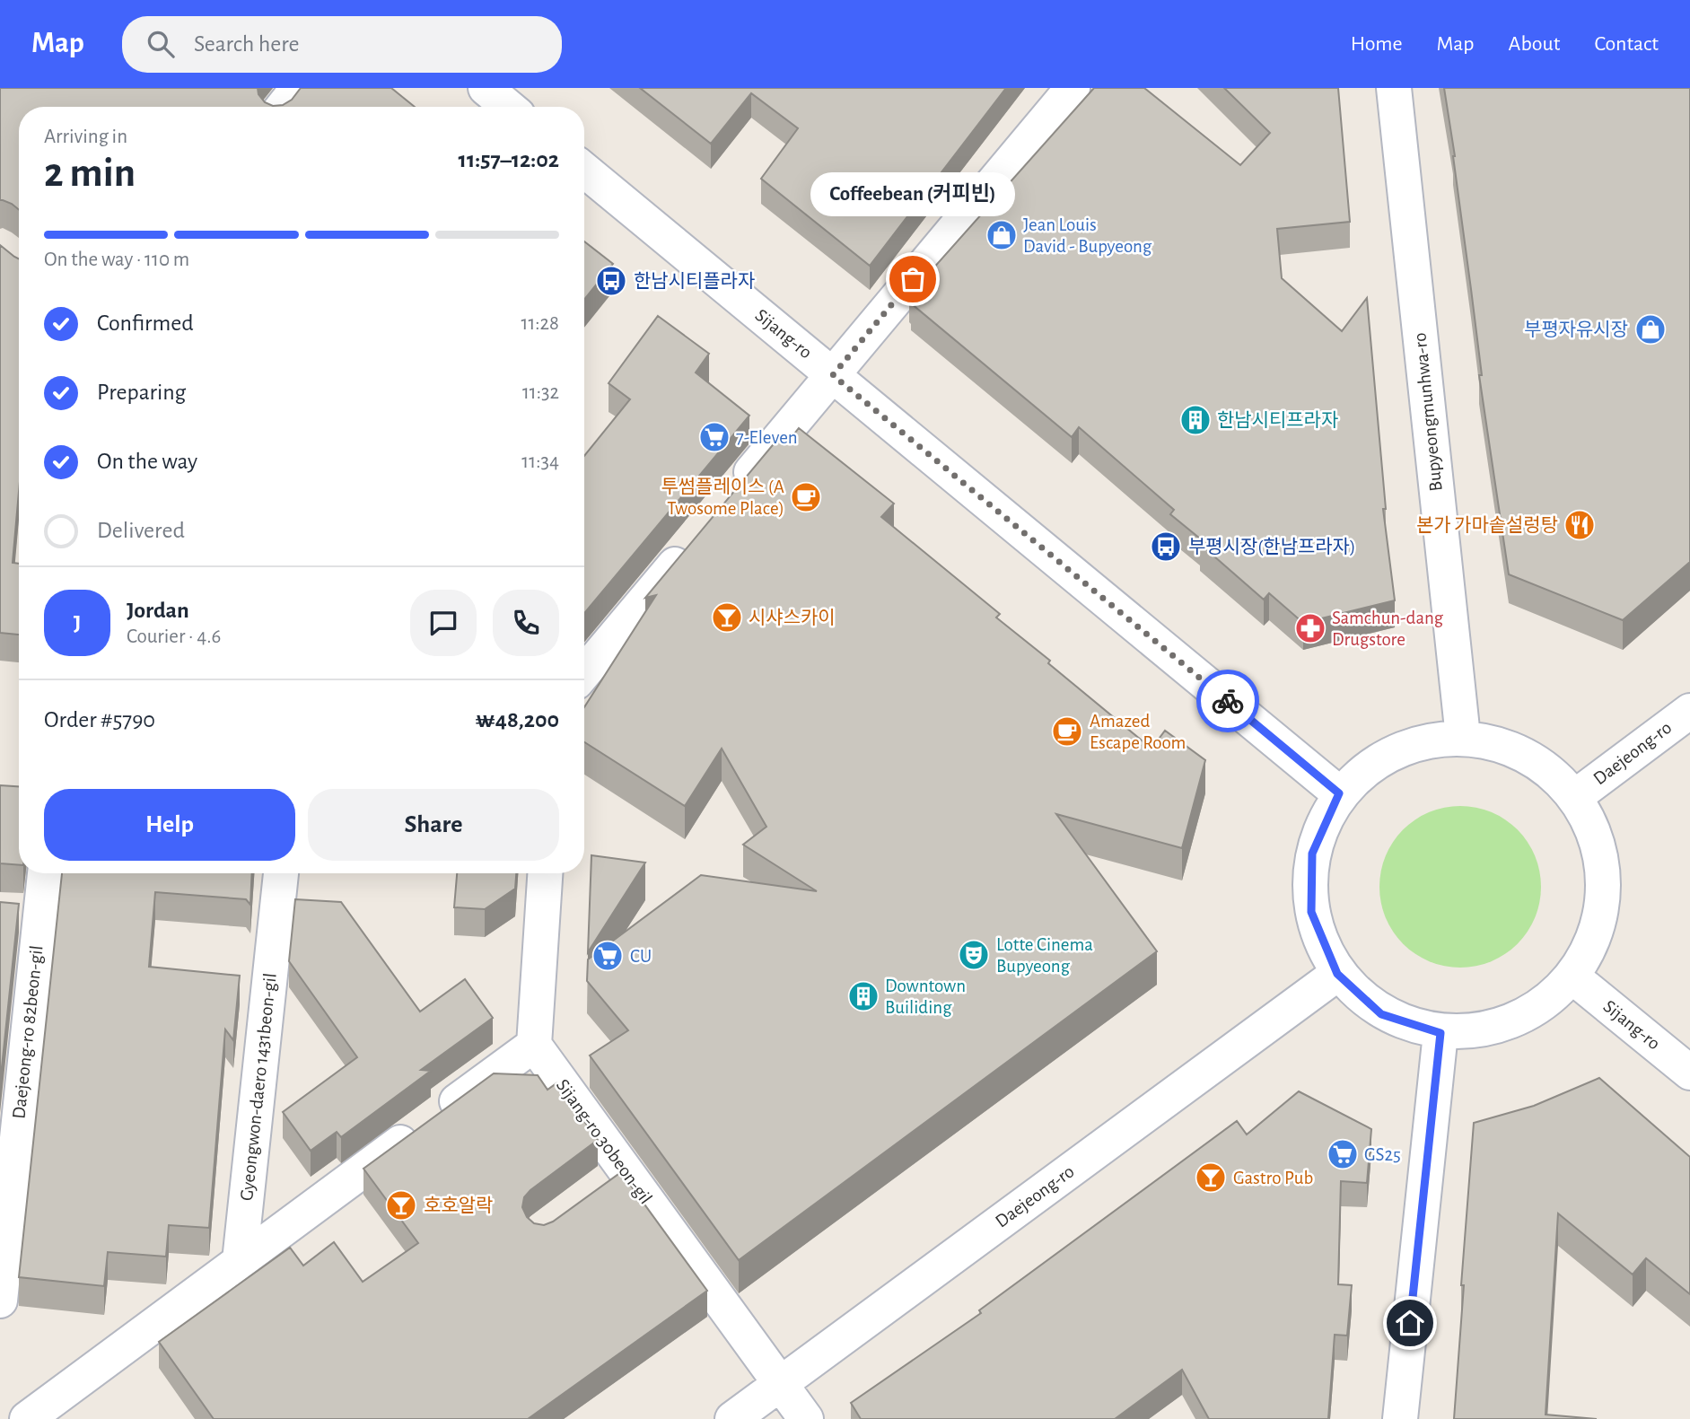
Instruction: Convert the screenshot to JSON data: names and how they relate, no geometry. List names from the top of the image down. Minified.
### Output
{"streets":{"street":["Sijang-ro","Bupyeongmunhwa-ro","Daejeong-ro","Daejeong-ro 82beon-gil","Gyeongwon-daero 1431beon-gil","Sijang-ro 30beon-gil"]},"crossings":[["Daejeong-ro","Sijang-ro 30beon-gil"]],"places":{"shop":["Jean Louis David - Bupyeong","부평자유시장"],"other":["Coffeebean (커피빈)"],"bus stop":["한남시티플라자","부평시장(한남프라자)"],"building":["한남시티프라자","Downtown Builiding"],"supermarket":["7-Eleven","CU","GS25"],"cafe":["투썸플레이스 (A Twosome Place)","Amazed Escape Room"],"restaurant":["본가 가마솥설렁탕"],"bar":["시샤스카이","Gastro Pub","호호알락"],"pharmacy":["Samchun-dang Drugstore"],"theatre":["Lotte Cinema Bupyeong"]},"page":{"header":"Map","search":"Search here","nav":["Home","Map","About","Contact"],"heading":["2 min","Arriving in","11:57–12:02"],"panel":["Jordan","Courier · 4.6","Order #5790","₩48,200"],"bubble":"Coffeebean (커피빈)","bar":"On the way · 110 m","list":[["Confirmed","11:28"],["Preparing","11:32"],["On the way","11:34"],"Delivered"],"round":"J","buttons":["Help","Share"]}}
